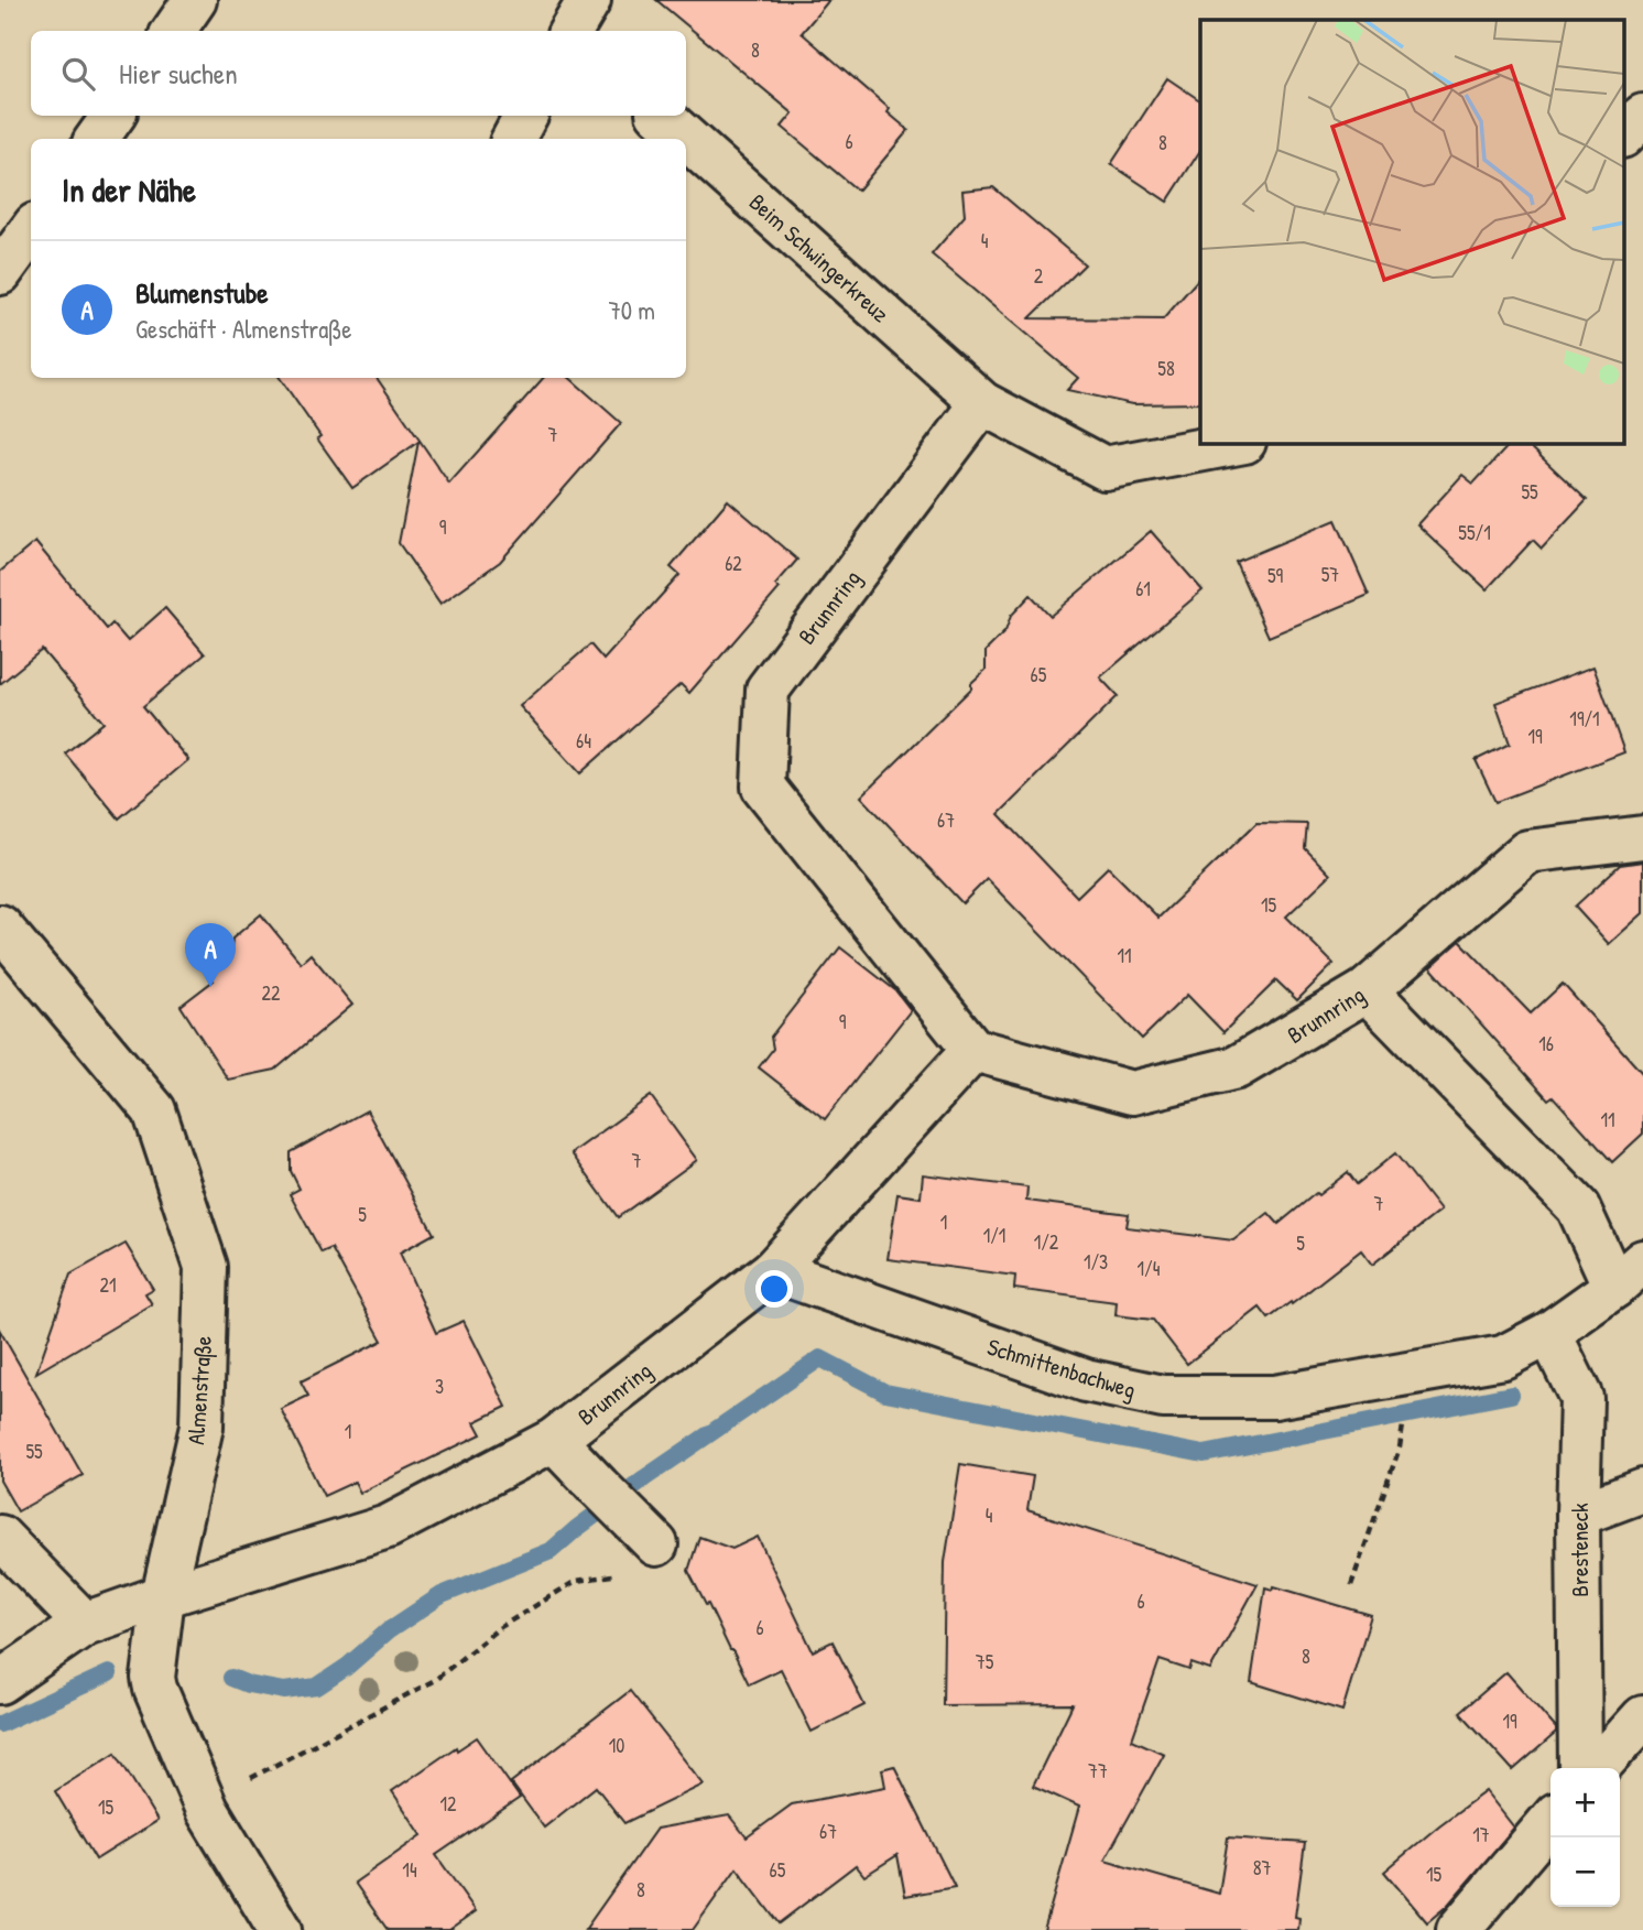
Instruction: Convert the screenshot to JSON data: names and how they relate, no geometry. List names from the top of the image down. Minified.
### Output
{"streets":{"street":["Beim Schwingerkreuz","Brunnring","Schmittenbachweg","Almenstraße","Bresteneck"]},"crossings":[["Beim Schwingerkreuz","Brunnring"],["Brunnring","Schmittenbachweg"],["Brunnring","Almenstraße"],["Schmittenbachweg","Bresteneck"]],"house_numbers":["8","6","8","4","2","58","7","55","9","55/1","62","57","59","61","65","19/1","19","64","67","15","11","22","9","16","11","7","7","5","1","1/1","1/2","5","1/3","1/4","21","3","1","55","4","6","6","8","75","19","10","77","12","15","67","17","87","14","65","15","8"],"page":{"search":"Hier suchen","heading":"In der Nähe","list":[{"mark":"A","name":"Blumenstube","note":"Geschäft · Almenstraße","value":"70 m"}],"pins":"A","map_buttons":["+","−"]}}
